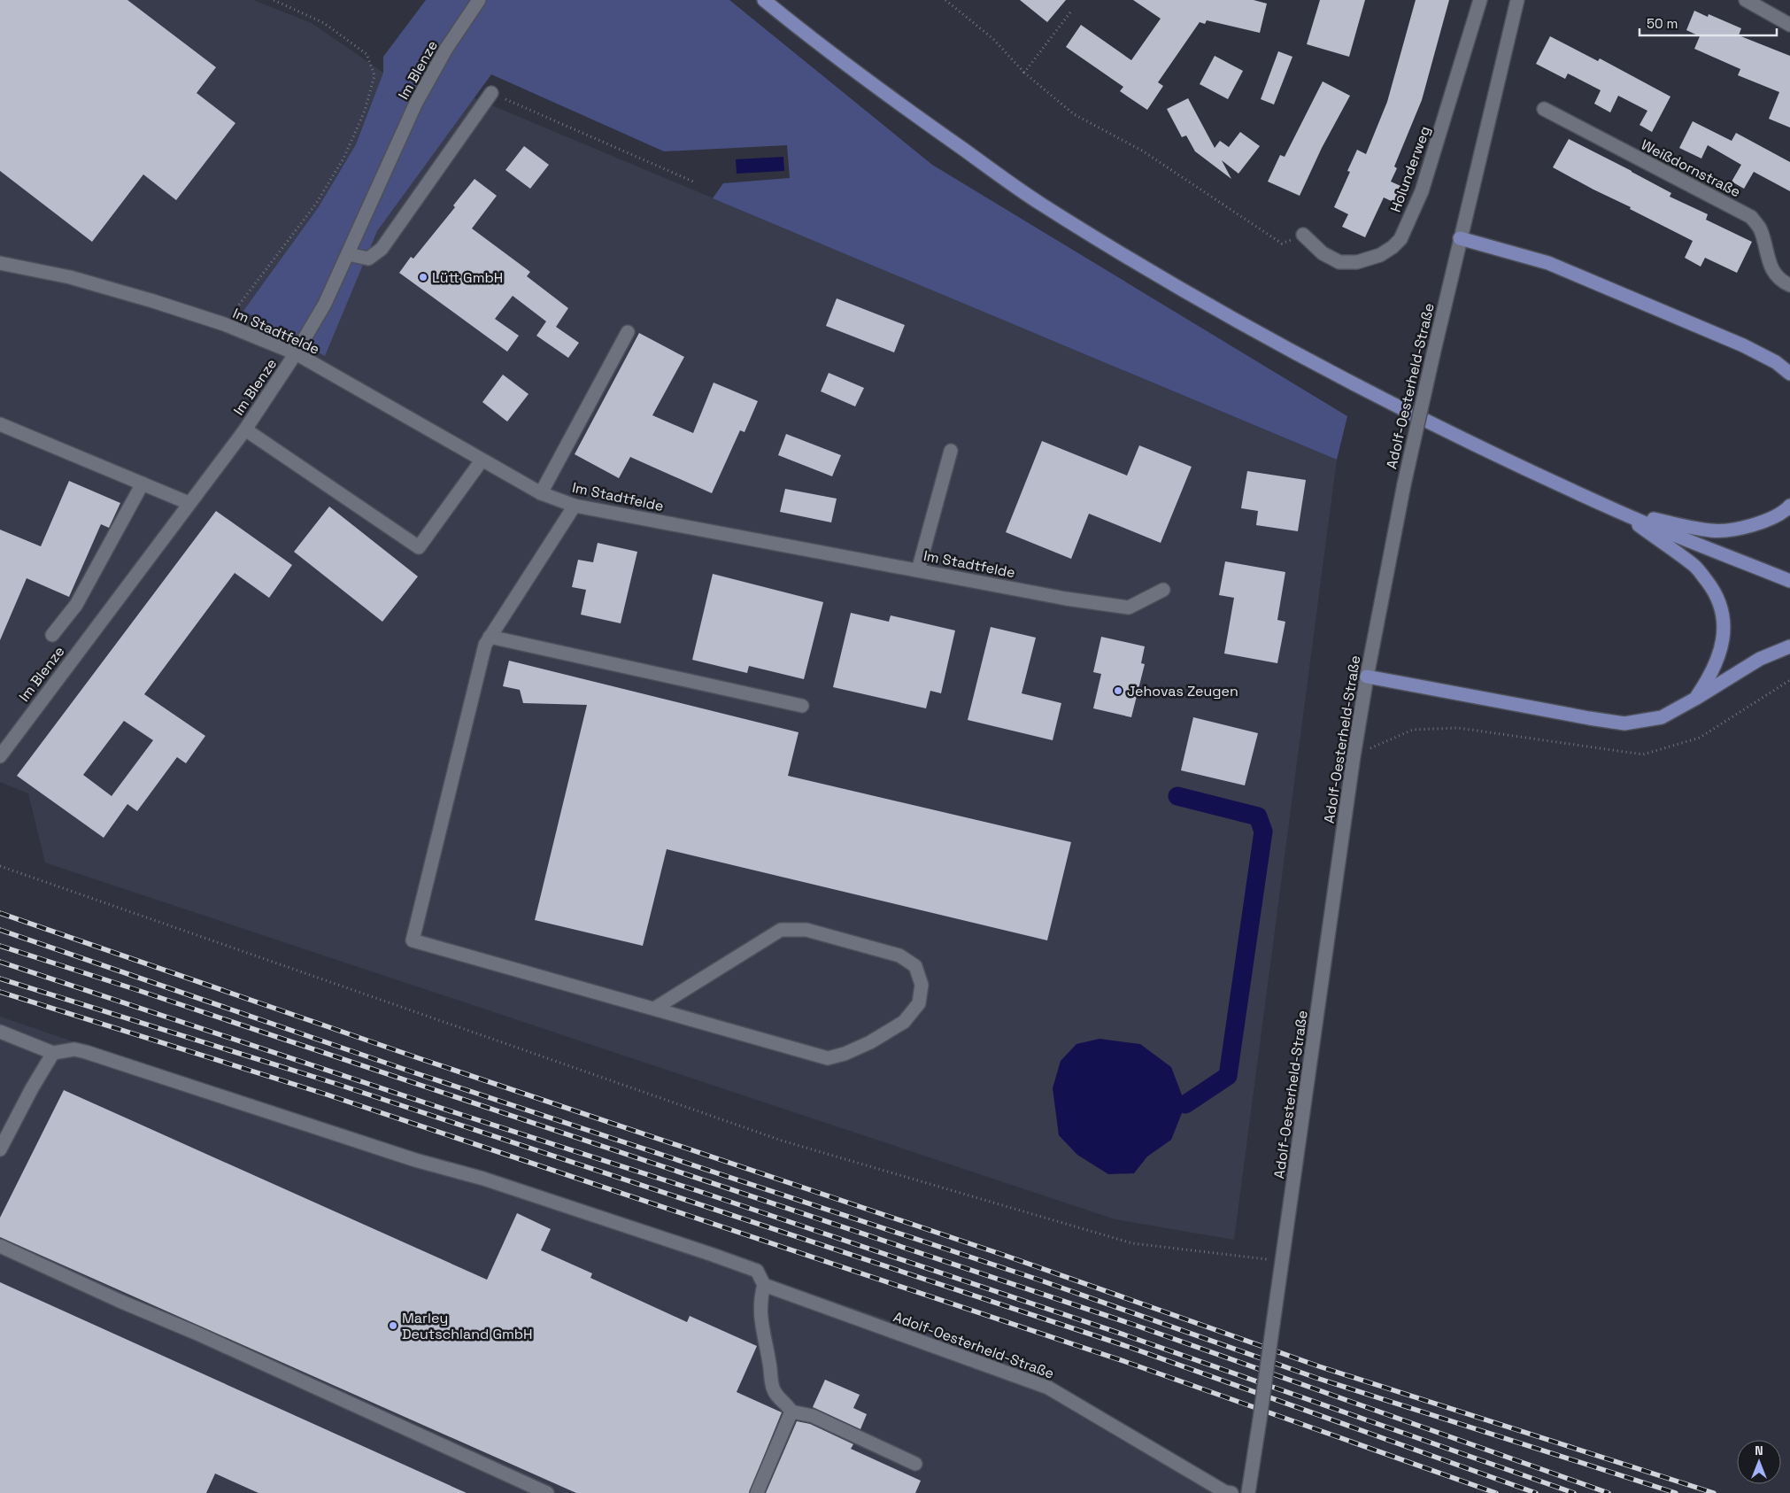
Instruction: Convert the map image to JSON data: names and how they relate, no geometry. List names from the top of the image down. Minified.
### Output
{"streets":{"street":["Im Blenze","Weißdornstraße","Holunderweg","Im Stadtfelde","Adolf-Oesterheld-Straße"]},"crossings":[["Im Blenze","Im Stadtfelde"]],"places":["Lütt GmbH","Jehovas Zeugen","Marley Deutschland GmbH"],"scale_bar":"50 m","north":"top"}
